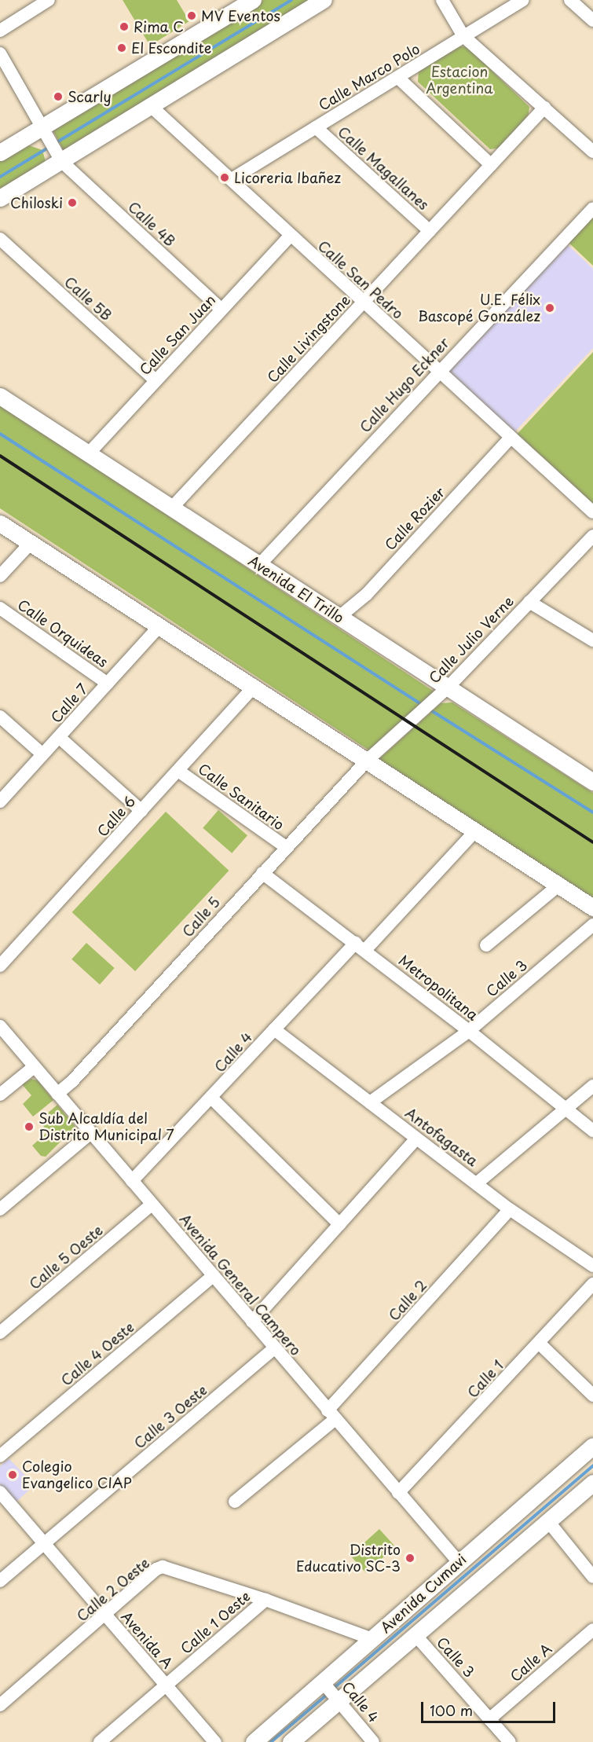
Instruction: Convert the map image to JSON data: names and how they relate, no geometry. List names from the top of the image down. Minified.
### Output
{"streets":{"main road":["Avenida El Trillo","Avenida Cumavi"],"street":["Calle Marco Polo","Calle Magallanes","Calle 4B","Calle San Pedro","Calle 5B","Calle San Juan","Calle Livingstone","Calle Hugo Eckner","Calle Rozier","Calle Orquideas","Calle Julio Verne","Calle 7","Calle Sanitario","Calle 6","Calle 5","Calle 3","Metropolitana","Calle 4","Antofagasta","Calle 5 Oeste","Avenida General Campero","Calle 2","Calle 4 Oeste","Calle 1","Calle 3 Oeste","Calle 2 Oeste","Calle 1 Oeste","Avenida A","Calle A"]},"crossings":[["Calle Marco Polo","Calle Magallanes"],["Calle Marco Polo","Calle San Pedro"],["Calle Magallanes","Calle Livingstone"],["Calle 4B","Calle San Juan"],["Calle San Pedro","Calle San Juan"],["Calle San Pedro","Calle Livingstone"],["Calle San Pedro","Calle Hugo Eckner"],["Calle San Pedro","Calle Rozier"],["Calle 5B","Calle San Juan"],["Calle San Juan","Avenida El Trillo"],["Calle Livingstone","Avenida El Trillo"],["Calle Hugo Eckner","Avenida El Trillo"],["Calle Rozier","Avenida El Trillo"],["Avenida El Trillo","Calle Julio Verne"],["Calle Orquideas","Calle 7"],["Calle Julio Verne","Calle 5"],["Calle Sanitario","Calle 6"],["Calle Sanitario","Calle 5"],["Calle 5","Metropolitana"],["Calle 5","Avenida General Campero"],["Calle 3","Metropolitana"],["Calle 3","Antofagasta"],["Calle 3","Avenida Cumavi"],["Calle 3","Calle A"],["Metropolitana","Calle 4"],["Calle 4","Antofagasta"],["Calle 4","Avenida General Campero"],["Calle 4","Avenida Cumavi"],["Antofagasta","Calle 2"],["Calle 5 Oeste","Avenida General Campero"],["Avenida General Campero","Calle 2"],["Avenida General Campero","Calle 4 Oeste"],["Avenida General Campero","Calle 1"],["Avenida General Campero","Calle 3 Oeste"],["Avenida General Campero","Avenida Cumavi"],["Calle 3 Oeste","Avenida A"],["Calle 2 Oeste","Avenida Cumavi"],["Calle 2 Oeste","Calle 1 Oeste"],["Calle 2 Oeste","Avenida A"],["Calle 1 Oeste","Avenida A"]],"parks":["Estacion Argentina"],"places":["MV Eventos","Rima C","El Escondite","Scarly","Licoreria Ibañez","Chiloski","U.E. Félix Bascopé González","Sub Alcaldía del Distrito Municipal 7","Colegio Evangelico CIAP","Distrito Educativo SC-3"],"scale_bar":"100 m"}
